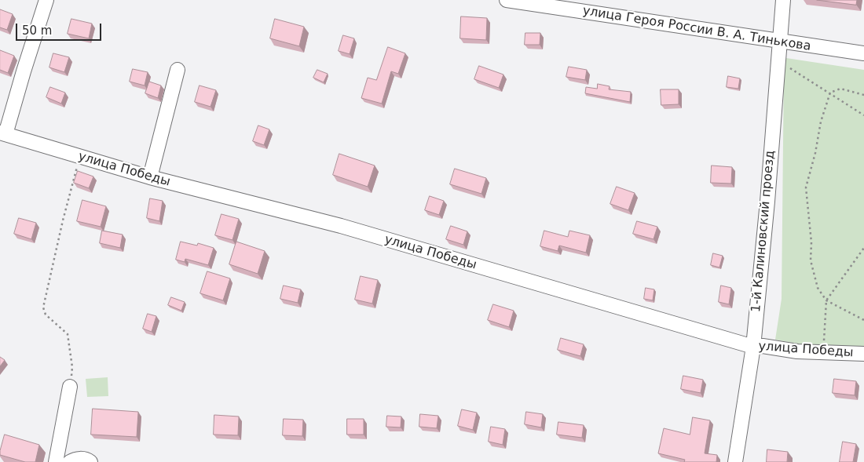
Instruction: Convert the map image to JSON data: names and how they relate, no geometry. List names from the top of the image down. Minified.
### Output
{"streets":{"street":["улица Героя России В. А. Тинькова","улица Победы","1-й Калиновский проезд"]},"crossings":[["улица Героя России В. А. Тинькова","1-й Калиновский проезд"],["улица Победы","1-й Калиновский проезд"]],"scale_bar":"50 m"}
